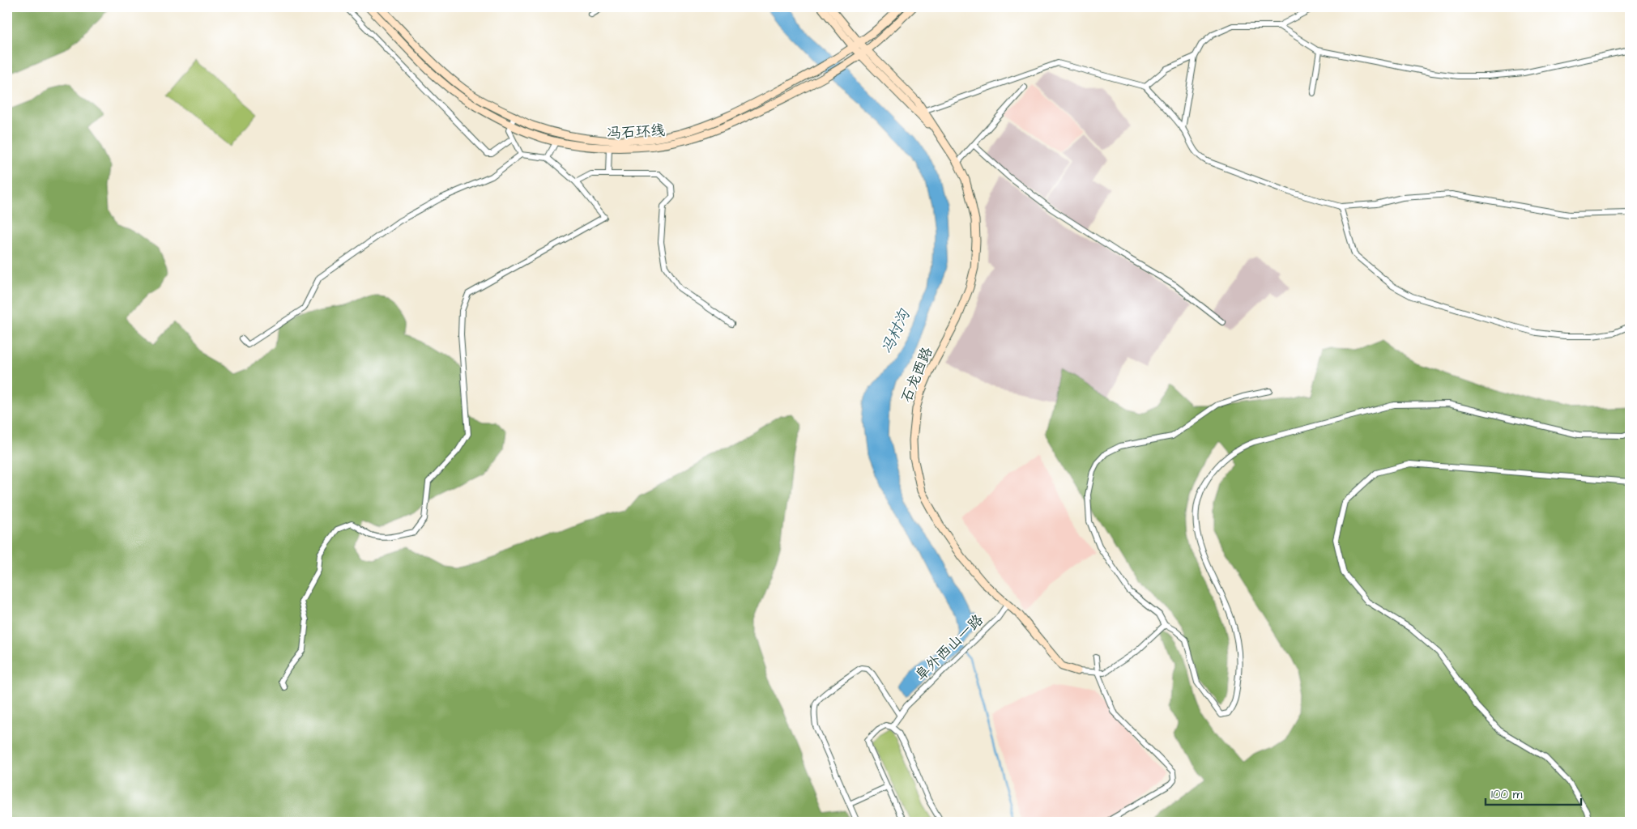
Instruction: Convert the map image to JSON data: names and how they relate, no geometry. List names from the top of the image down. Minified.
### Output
{"streets":{"main road":["冯石环线","石龙西路"],"street":["阜外西山一路"]},"crossings":[["冯石环线","石龙西路"],["石龙西路","阜外西山一路"]],"water":["冯村沟"],"scale_bar":"100 m"}
